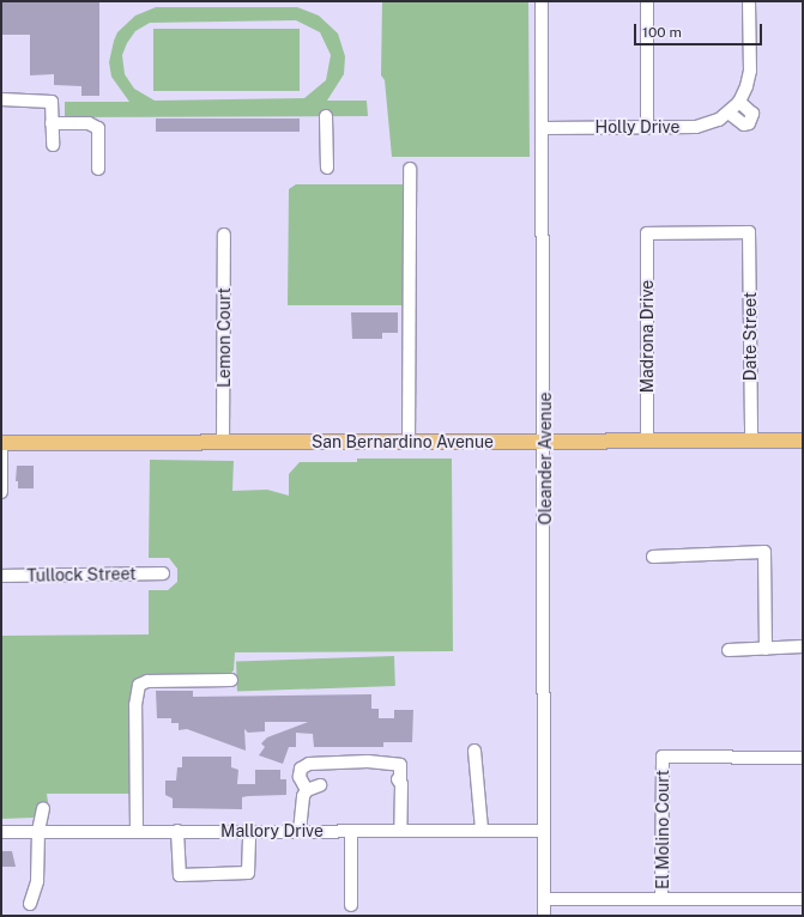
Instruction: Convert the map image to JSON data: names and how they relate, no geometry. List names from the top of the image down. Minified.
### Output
{"streets":{"main road":["San Bernardino Avenue"],"street":["Holly Drive","Madrona Drive","Date Street","Lemon Court","Oleander Avenue","Tullock Street","El Molino Court","Mallory Drive"]},"crossings":[["Holly Drive","Oleander Avenue"],["Madrona Drive","Date Street"],["Madrona Drive","San Bernardino Avenue"],["Date Street","San Bernardino Avenue"],["Lemon Court","San Bernardino Avenue"],["San Bernardino Avenue","Oleander Avenue"],["Oleander Avenue","Mallory Drive"]],"scale_bar":"100 m"}
